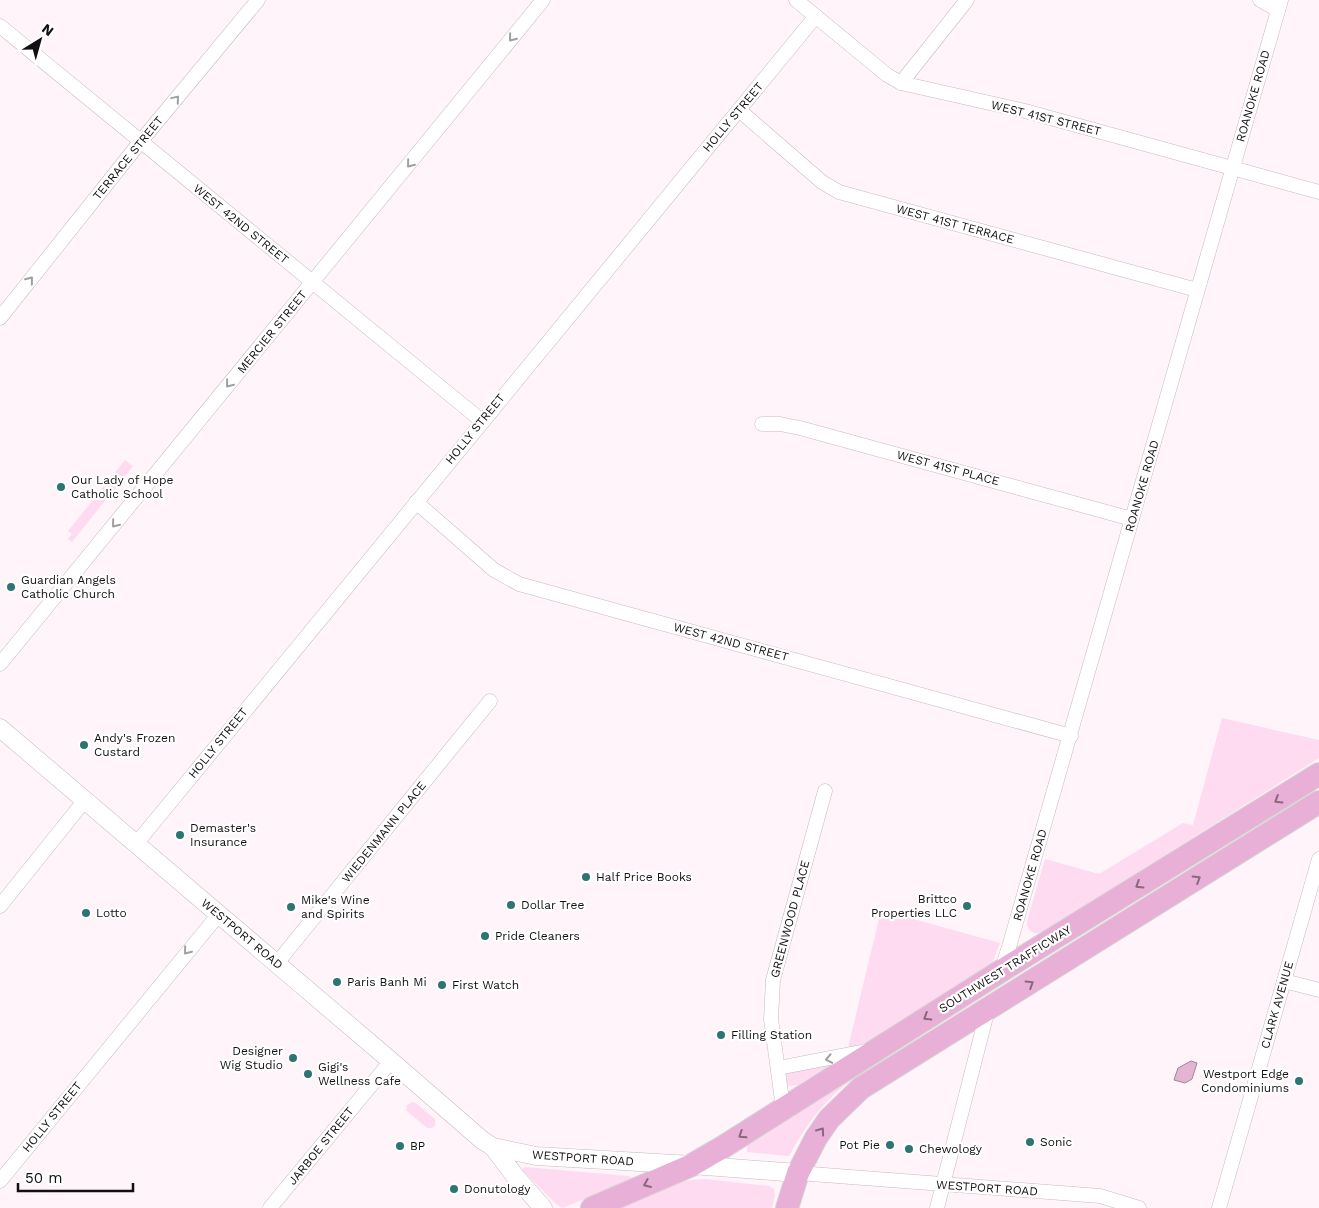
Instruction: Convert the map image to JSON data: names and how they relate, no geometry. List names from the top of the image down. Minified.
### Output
{"streets":{"main road":["SOUTHWEST TRAFFICWAY"],"street":["ROANOKE ROAD","HOLLY STREET","WEST 41ST STREET","TERRACE STREET","WEST 42ND STREET","WEST 41ST TERRACE","MERCIER STREET","WEST 41ST PLACE","WIEDENMANN PLACE","GREENWOOD PLACE","WESTPORT ROAD","CLARK AVENUE","JARBOE STREET"]},"crossings":[["ROANOKE ROAD","WEST 41ST STREET"],["ROANOKE ROAD","WEST 42ND STREET"],["ROANOKE ROAD","WEST 41ST TERRACE"],["ROANOKE ROAD","WEST 41ST PLACE"],["ROANOKE ROAD","SOUTHWEST TRAFFICWAY"],["HOLLY STREET","WEST 41ST STREET"],["HOLLY STREET","WEST 42ND STREET"],["HOLLY STREET","WEST 41ST TERRACE"],["HOLLY STREET","WESTPORT ROAD"],["TERRACE STREET","WEST 42ND STREET"],["WEST 42ND STREET","MERCIER STREET"],["WIEDENMANN PLACE","WESTPORT ROAD"],["GREENWOOD PLACE","SOUTHWEST TRAFFICWAY"],["WESTPORT ROAD","SOUTHWEST TRAFFICWAY"],["WESTPORT ROAD","JARBOE STREET"]],"one_way":["TERRACE STREET","MERCIER STREET"],"places":["Our Lady of Hope Catholic School","Guardian Angels Catholic Church","Andy's Frozen Custard","Demaster's Insurance","Half Price Books","Dollar Tree","Brittco Properties LLC","Mike's Wine and Spirits","Lotto","Pride Cleaners","Paris Banh Mi","First Watch","Filling Station","Designer Wig Studio","Gigi's Wellness Cafe","Westport Edge Condominiums","Sonic","Pot Pie","BP","Chewology","Donutology"],"scale_bar":"50 m","north":"top right"}
